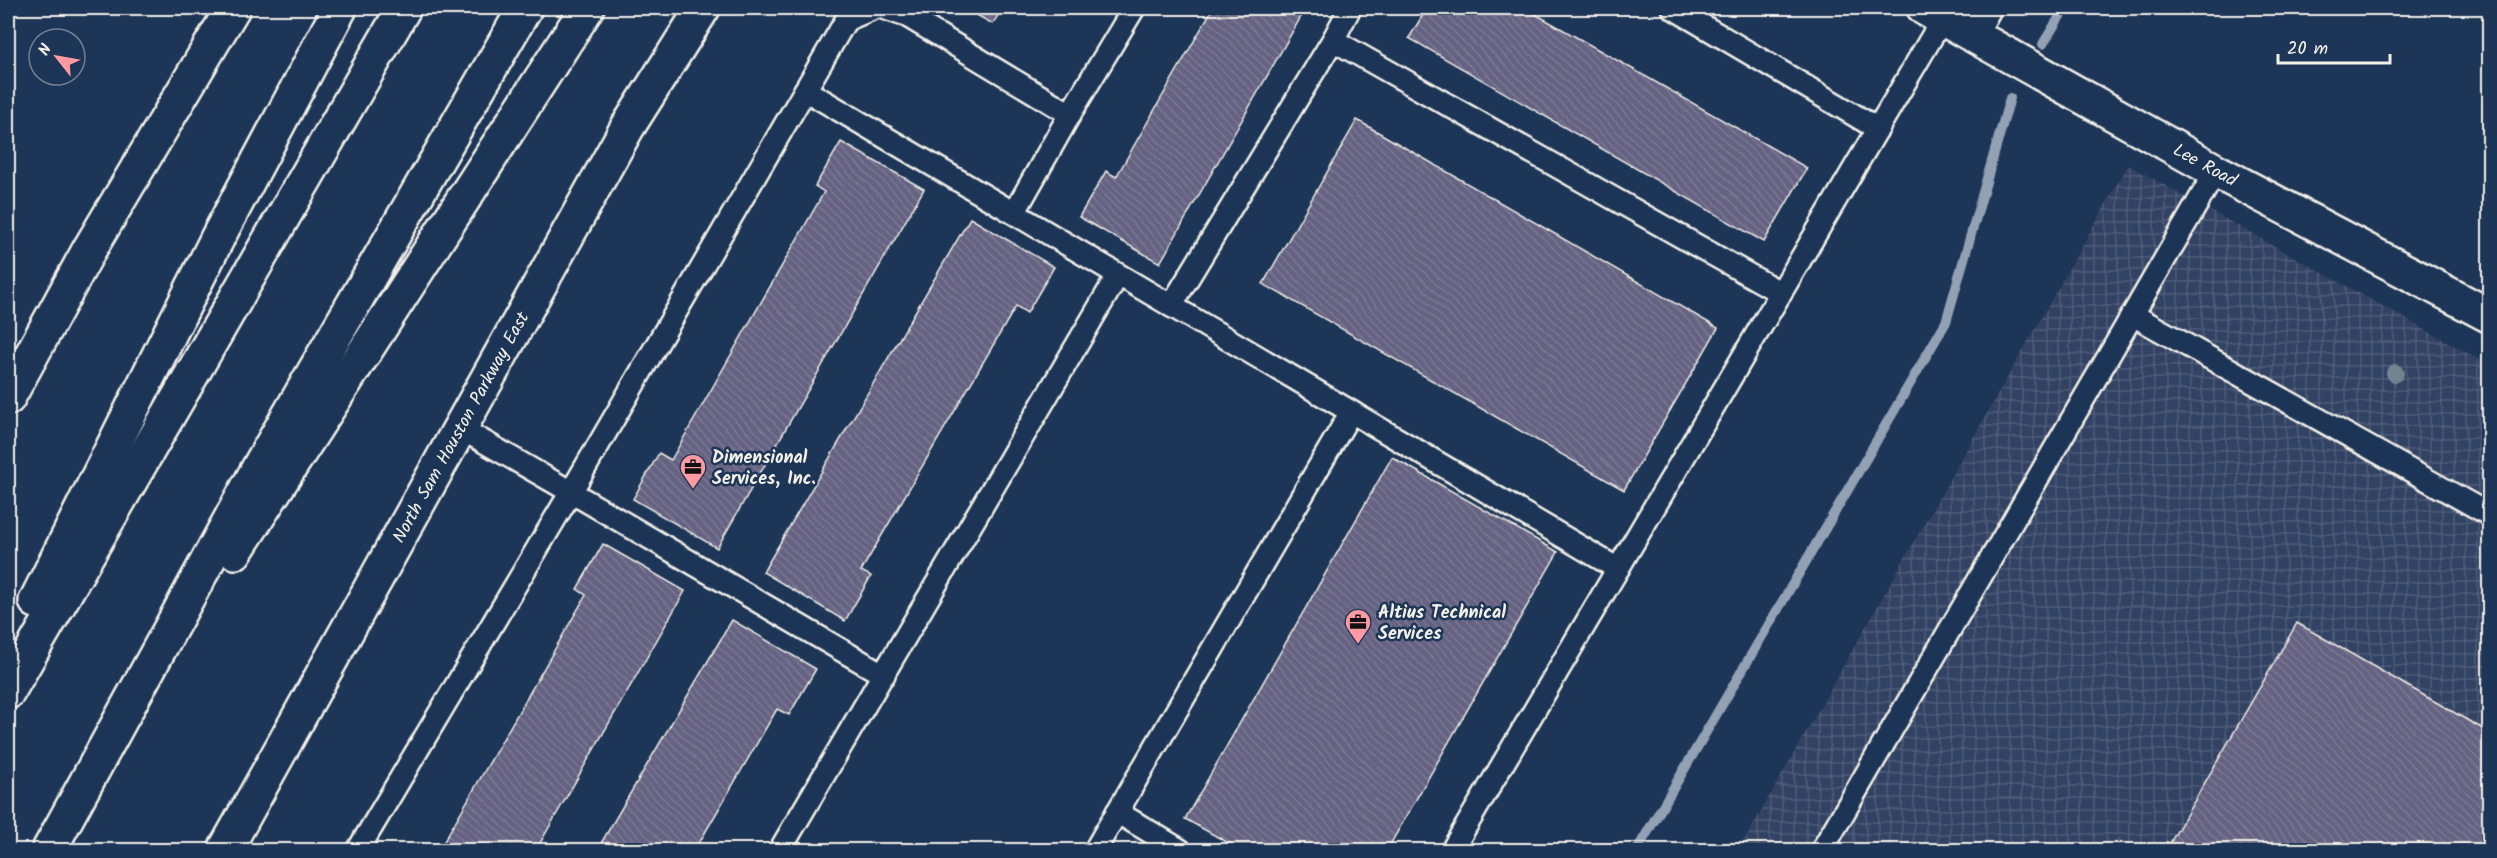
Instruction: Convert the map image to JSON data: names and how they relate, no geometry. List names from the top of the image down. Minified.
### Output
{"streets":{"main road":["Lee Road","North Sam Houston Parkway East"]},"places":{"office":["Dimensional Services, Inc.","Altius Technical Services"]},"scale_bar":"20 m","north":"top left"}
